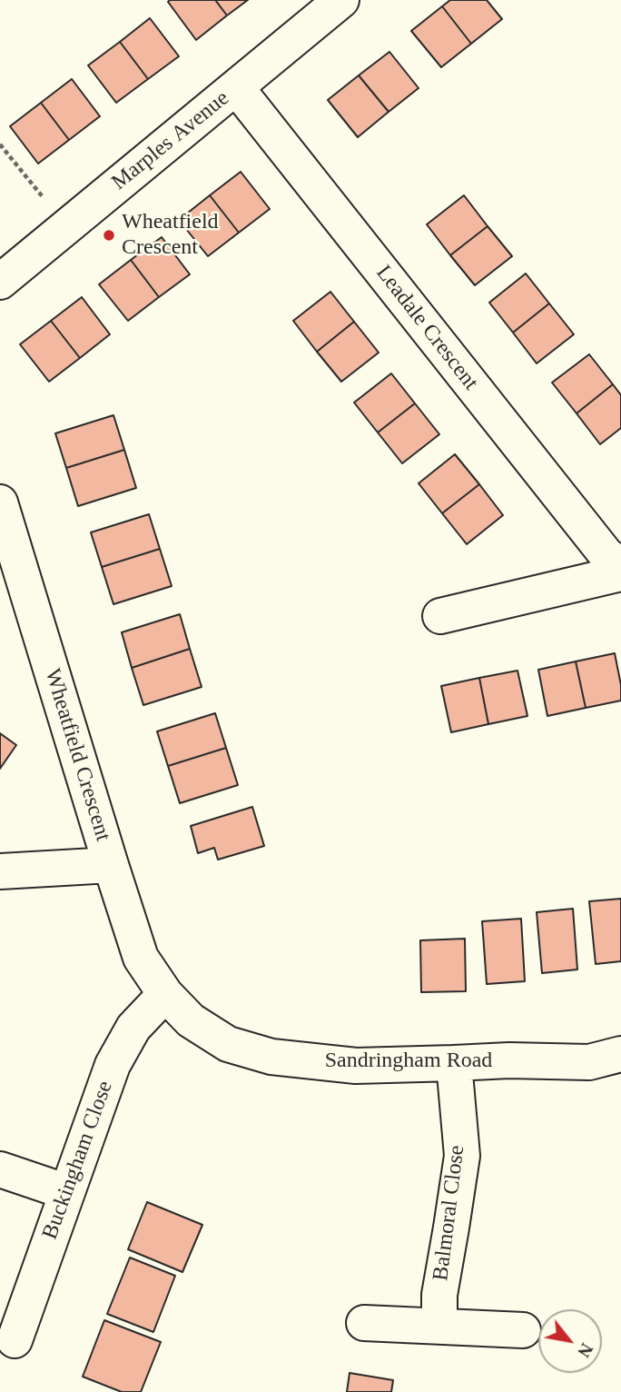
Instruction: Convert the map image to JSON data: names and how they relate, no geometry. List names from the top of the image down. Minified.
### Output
{"streets":{"street":["Marples Avenue","Leadale Crescent","Wheatfield Crescent","Sandringham Road","Buckingham Close","Balmoral Close"]},"crossings":[["Marples Avenue","Leadale Crescent"],["Wheatfield Crescent","Sandringham Road"],["Sandringham Road","Buckingham Close"],["Sandringham Road","Balmoral Close"]],"places":["Wheatfield Crescent"],"north":"bottom right"}
